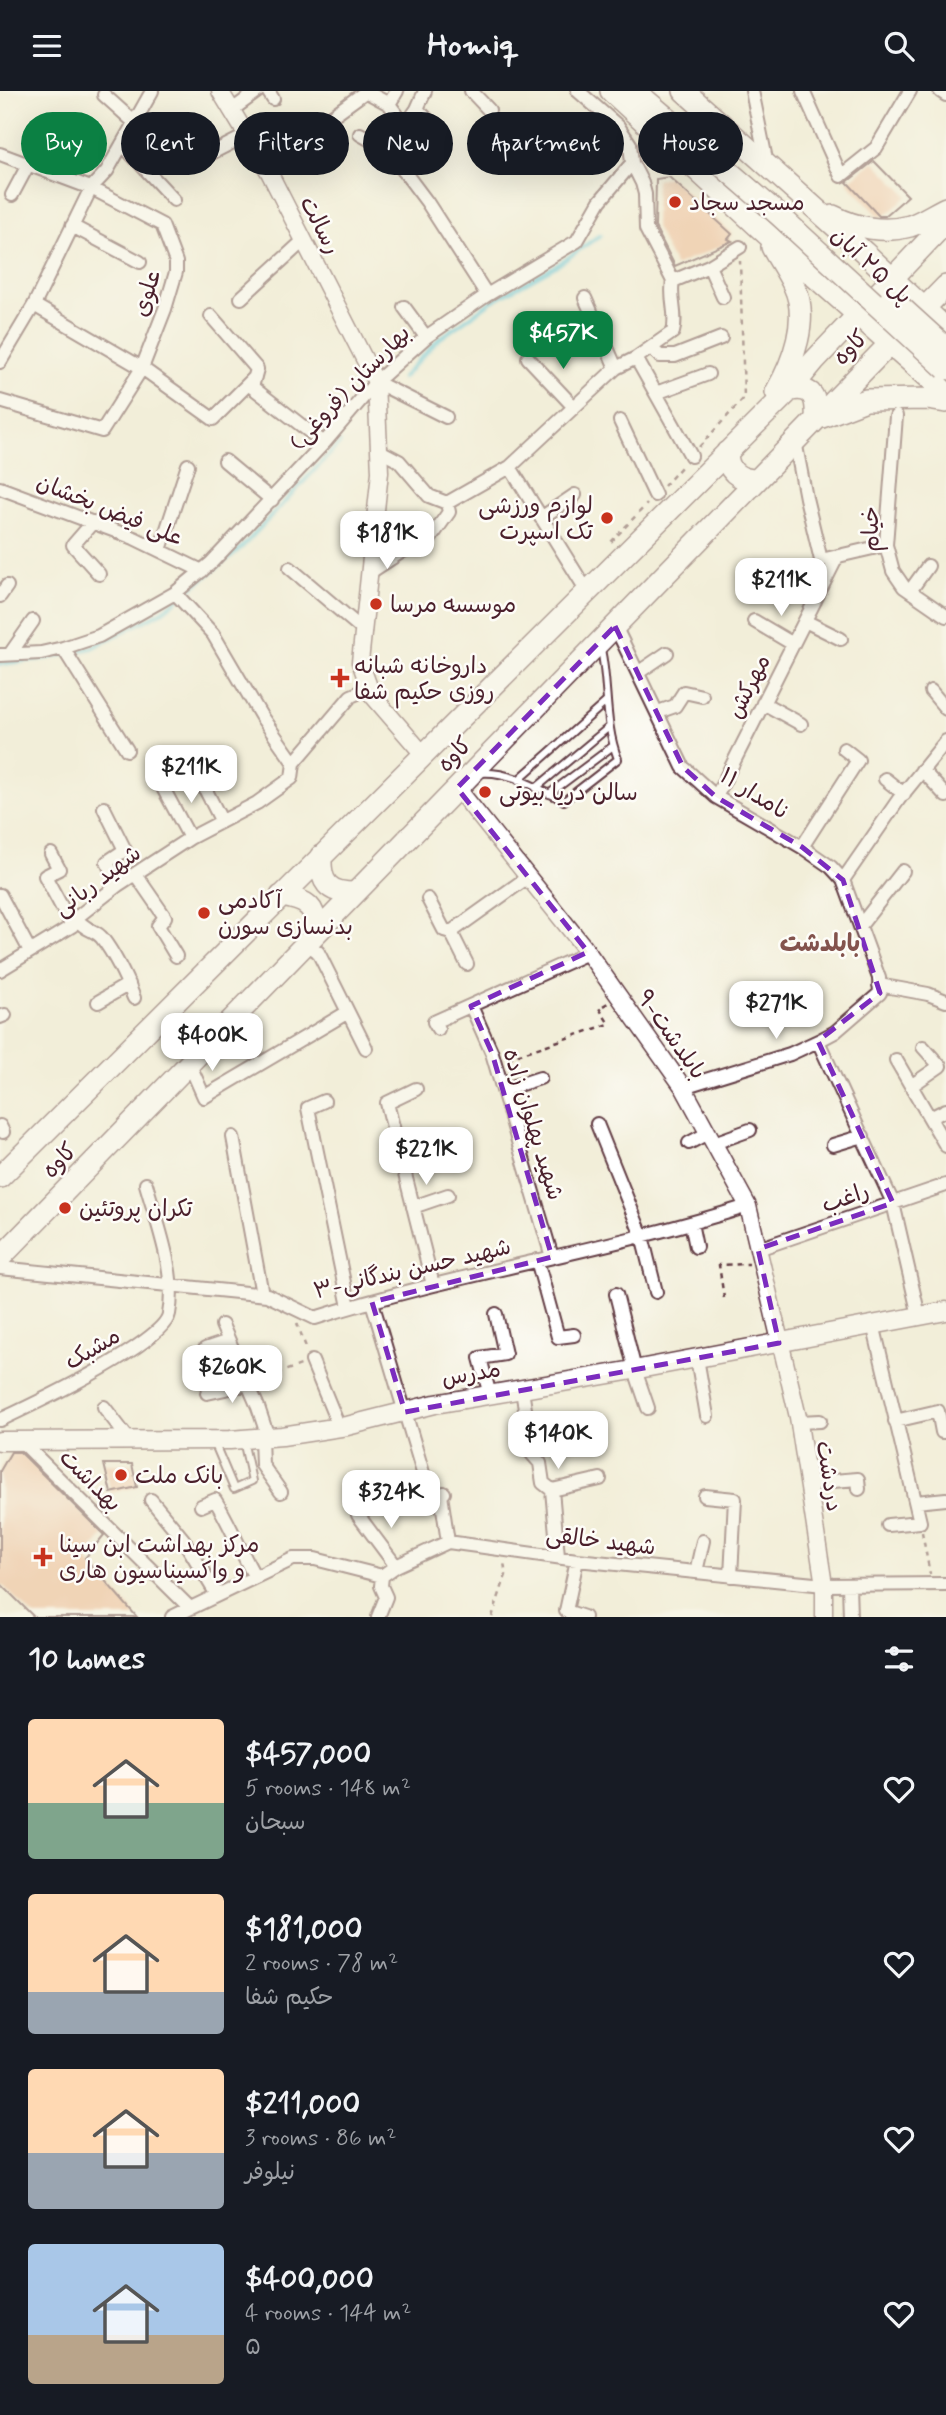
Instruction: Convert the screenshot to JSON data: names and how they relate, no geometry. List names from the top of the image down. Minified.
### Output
{"streets":{"main road":["پل ۲۵ آبان","کاوه","مدرس"],"street":["رسالت","علوی","بهارستان (فروغی)","علی فیض بخشان","خیام","مهرکش","۱۱ نامدار","شهید ربانی","۹-بابلدشت","شهید پهلوان زاده","راغب","۳-شهید حسن بندگانی","مشبک","دردشت","بهداشت","شهید خالقی"]},"crossings":[["رسالت","بهارستان (فروغی)"],["کاوه","۱۱ نامدار"],["کاوه","۹-بابلدشت"],["بهارستان (فروغی)","علی فیض بخشان"],["مهرکش","۱۱ نامدار"],["۹-بابلدشت","راغب"],["۹-بابلدشت","۳-شهید حسن بندگانی"],["۹-بابلدشت","مدرس"],["۹-بابلدشت","دردشت"],["شهید پهلوان زاده","۳-شهید حسن بندگانی"],["۳-شهید حسن بندگانی","مشبک"],["مدرس","دردشت"],["مدرس","بهداشت"],["دردشت","شهید خالقی"]],"districts":["بابلدشت"],"places":{"other":["مسجد سجاد","لوازم ورزشی تک اسپرت","موسسه مرسا","سالن دریا بیوتی","آکادمی بدنسازی سورن","تکران پروتئین","بانک ملت"],"health":["داروخانه شبانه‌ روزی حکیم شفا","مرکز بهداشت ابن سینا و واکسیناسیون هاری"]},"page":{"header":"Homiq","chip":["Buy","Rent","Filters","New","Apartment","House"],"price":["$457K","$181K","$211K","$211K","$271K","$400K","$221K","$260K","$140K","$324K"],"heading":"10 homes","list":[{"name":"$457,000","note":"5 rooms · 148 m² · سبحان"},{"name":"$181,000","note":"2 rooms · 78 m² · حکیم شفا"},{"name":"$211,000","note":"3 rooms · 86 m² · نیلوفر"},{"name":"$400,000","note":"4 rooms · 144 m² · ۵"}]}}
